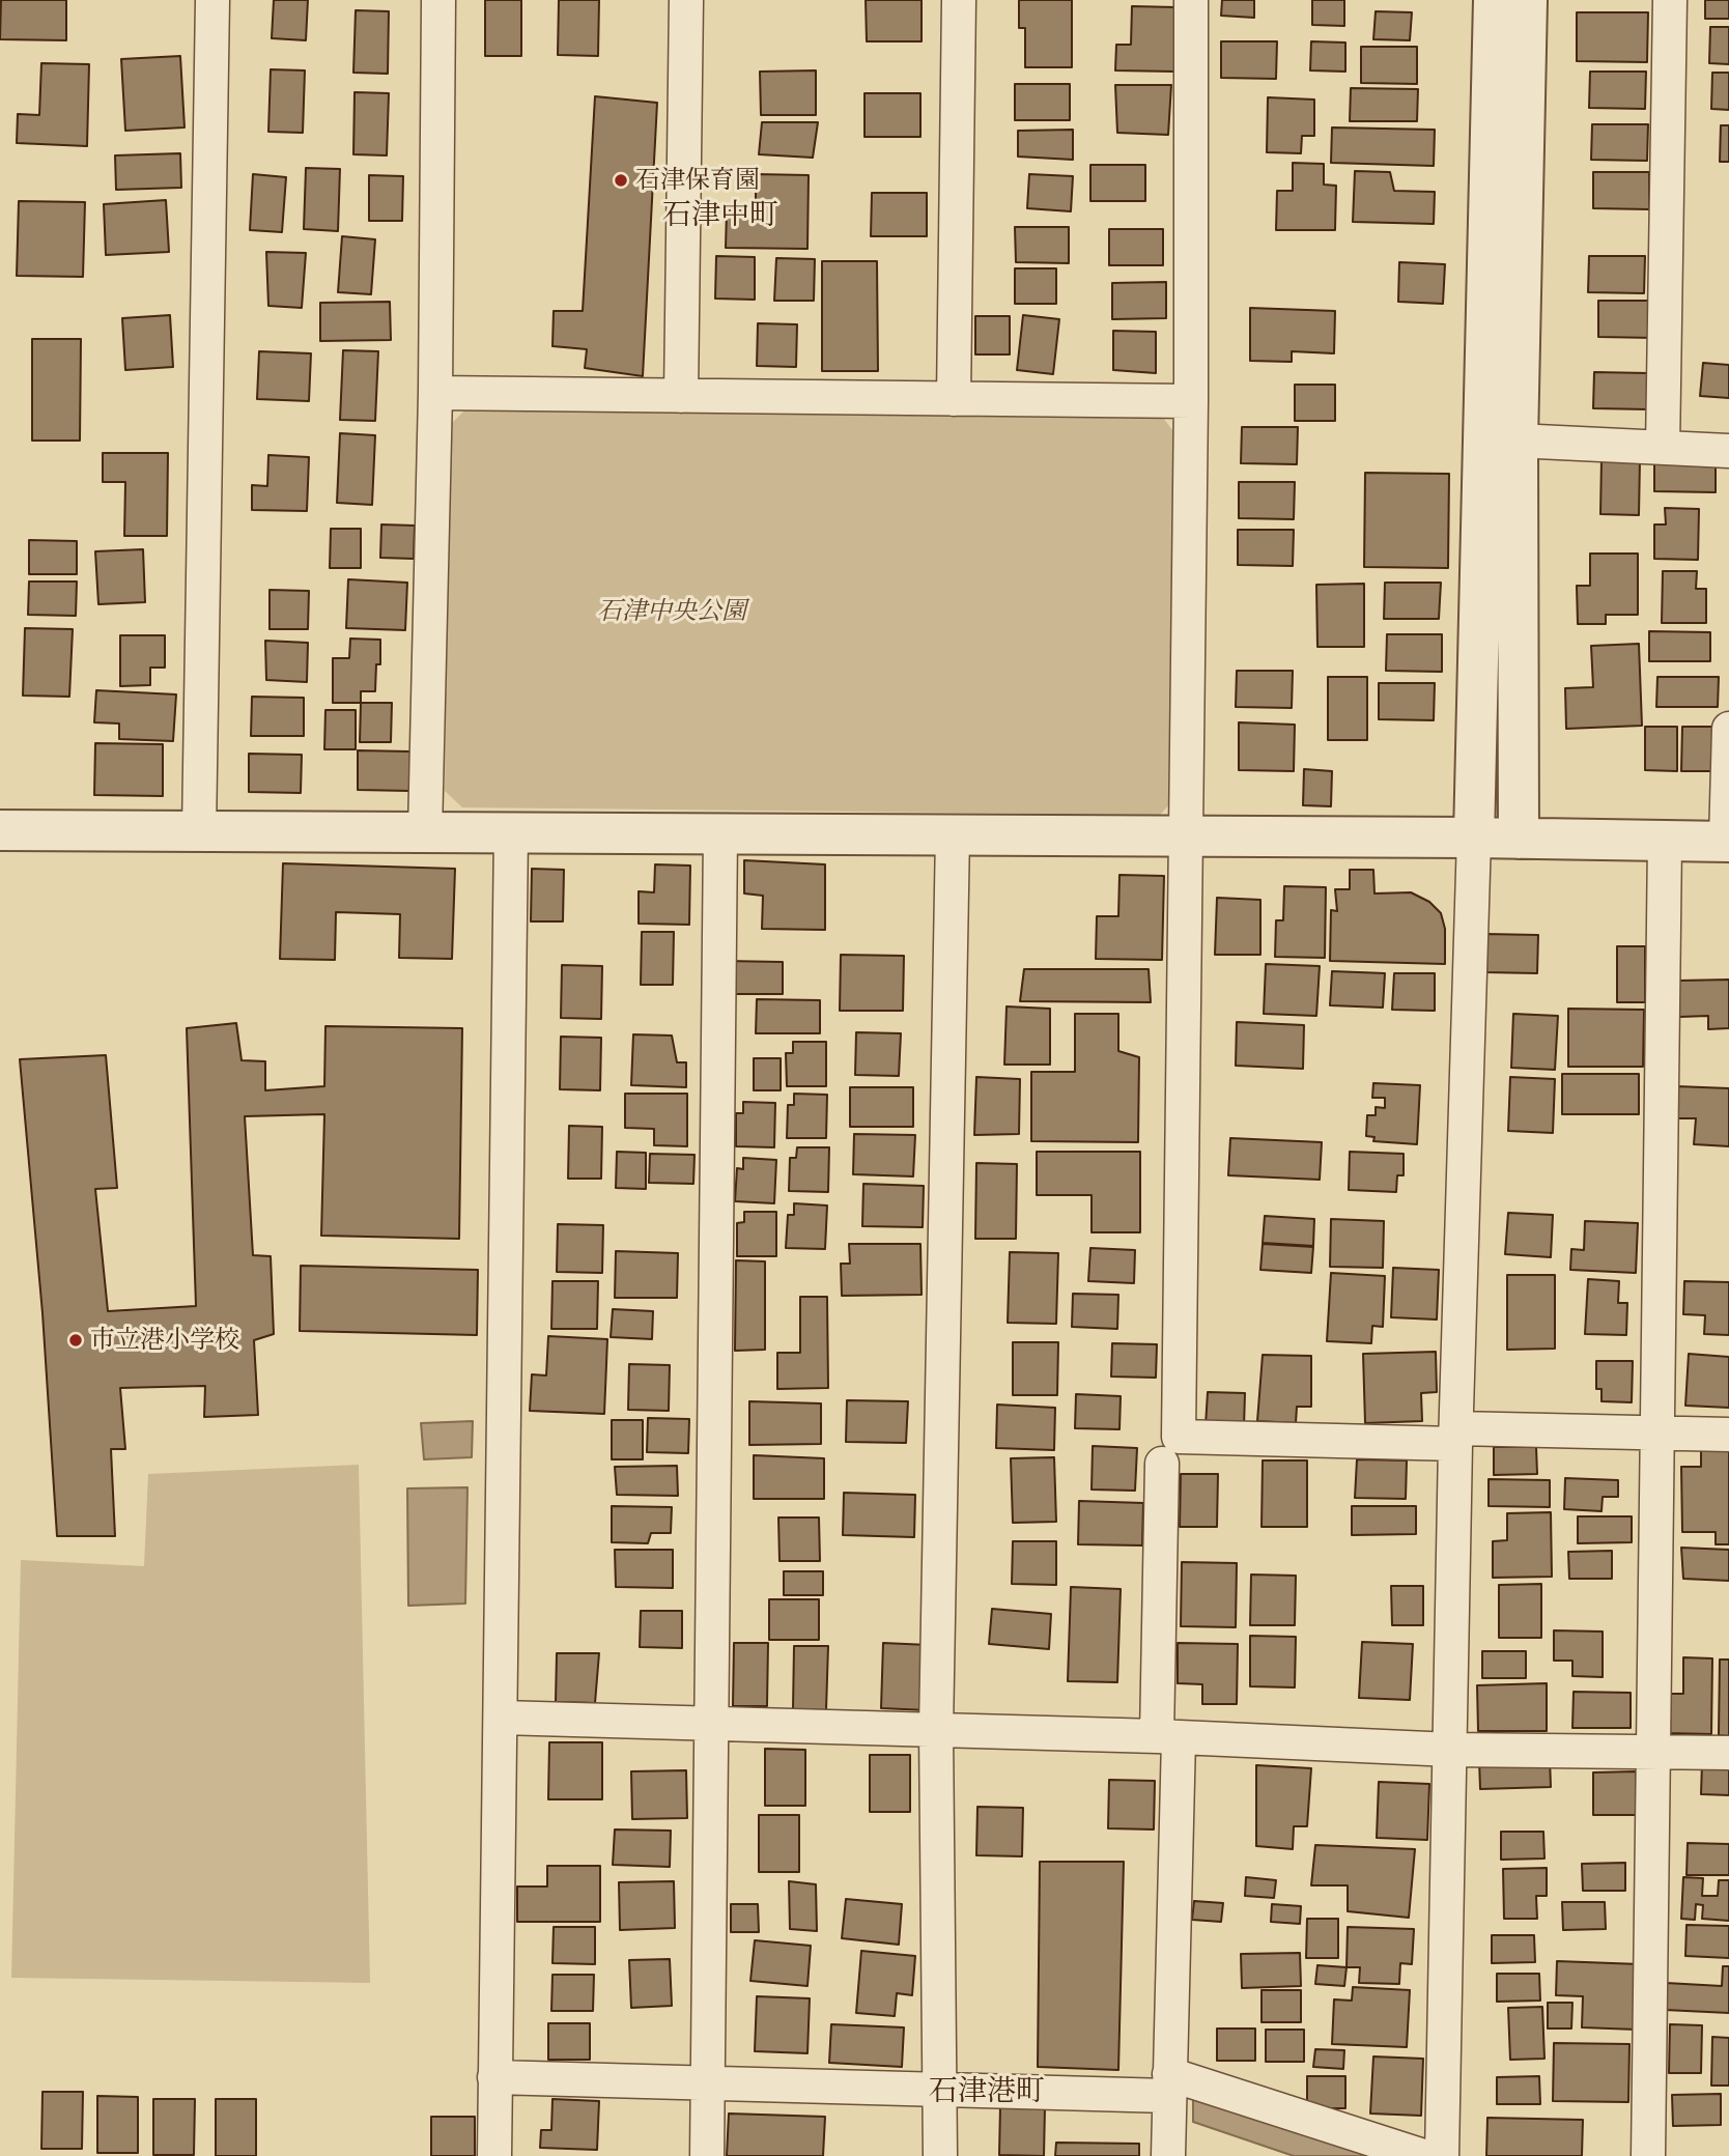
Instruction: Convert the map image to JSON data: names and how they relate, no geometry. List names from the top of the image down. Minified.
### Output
{"districts":["石津中町","石津港町"],"parks":["石津中央公園"],"places":["石津保育園","市立港小学校"]}
